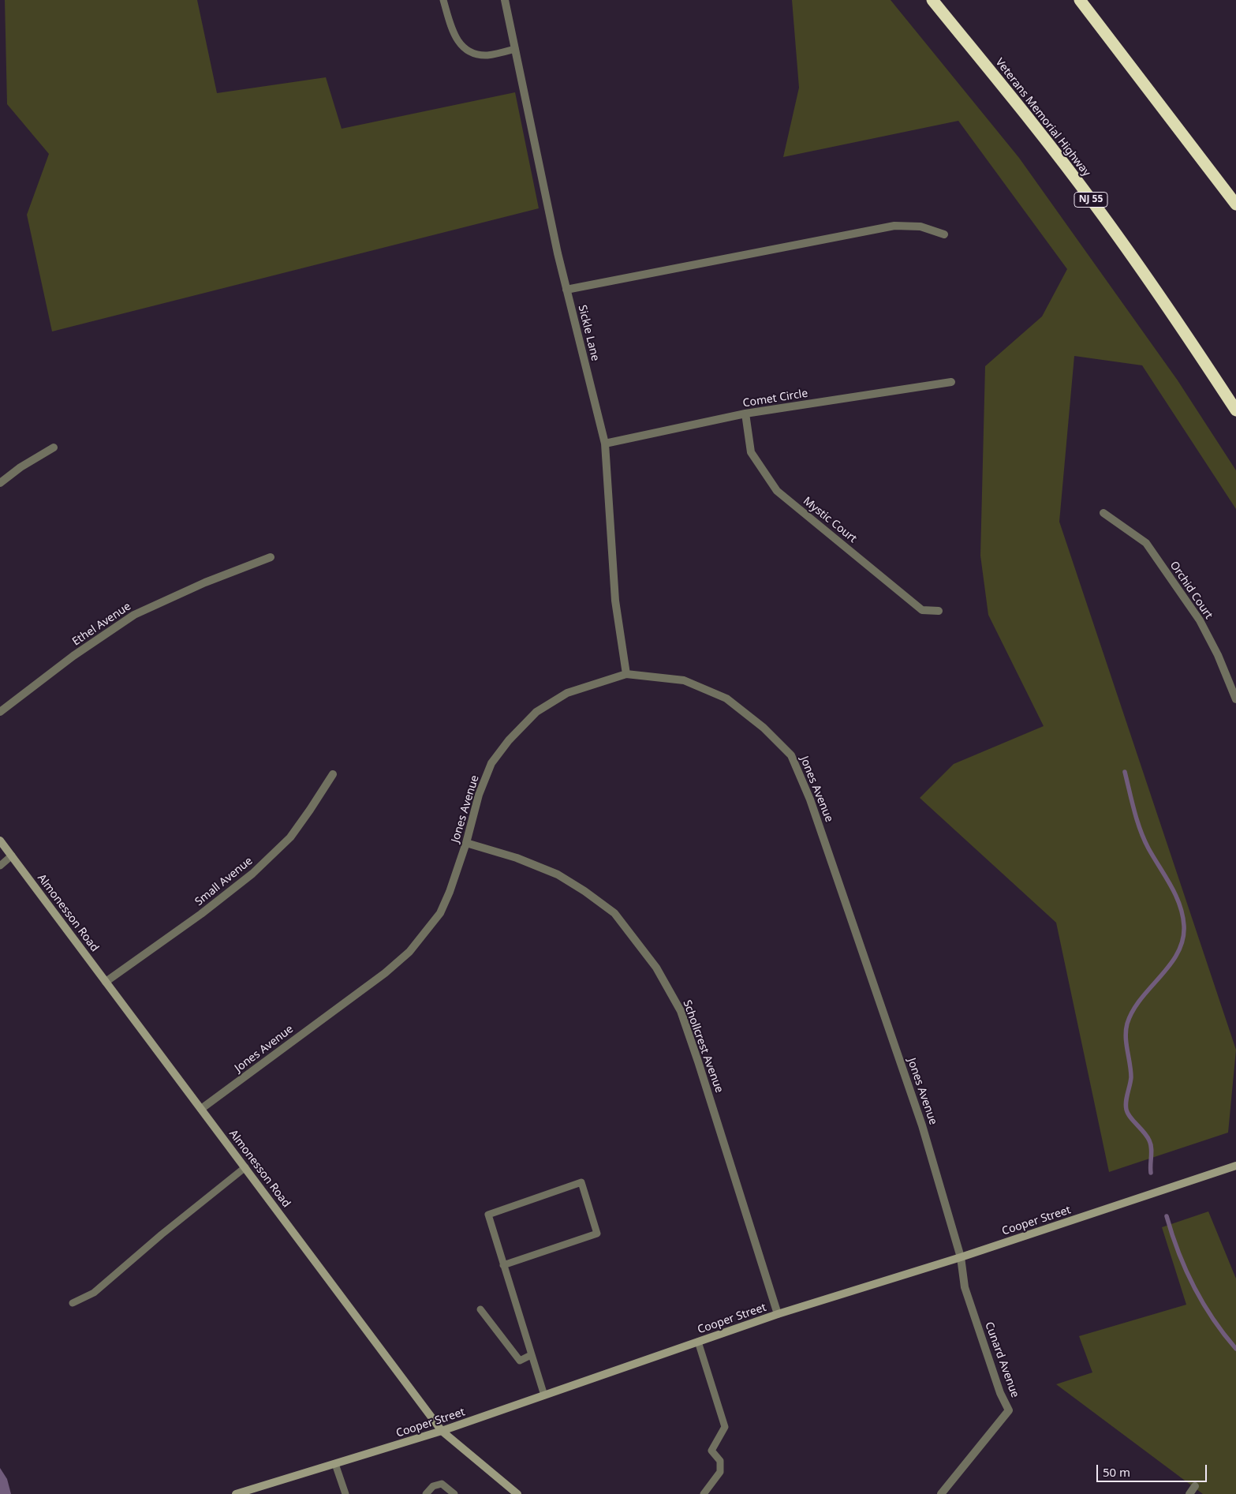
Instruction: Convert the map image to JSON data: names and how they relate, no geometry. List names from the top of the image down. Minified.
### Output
{"streets":{"highway":["Veterans Memorial Highway","NJ 55"],"main road":["Almonesson Road","Cooper Street"],"street":["Sickle Lane","Comet Circle","Mystic Court","Orchid Court","Ethel Avenue","Jones Avenue","Small Avenue","Schollcrest Avenue","Cunard Avenue"]},"crossings":[["Sickle Lane","Comet Circle"],["Sickle Lane","Jones Avenue"],["Comet Circle","Mystic Court"],["Jones Avenue","Almonesson Road"],["Jones Avenue","Schollcrest Avenue"],["Jones Avenue","Cooper Street"],["Jones Avenue","Cunard Avenue"],["Small Avenue","Almonesson Road"],["Almonesson Road","Cooper Street"],["Schollcrest Avenue","Cooper Street"],["Cooper Street","Cunard Avenue"]],"scale_bar":"50 m"}
